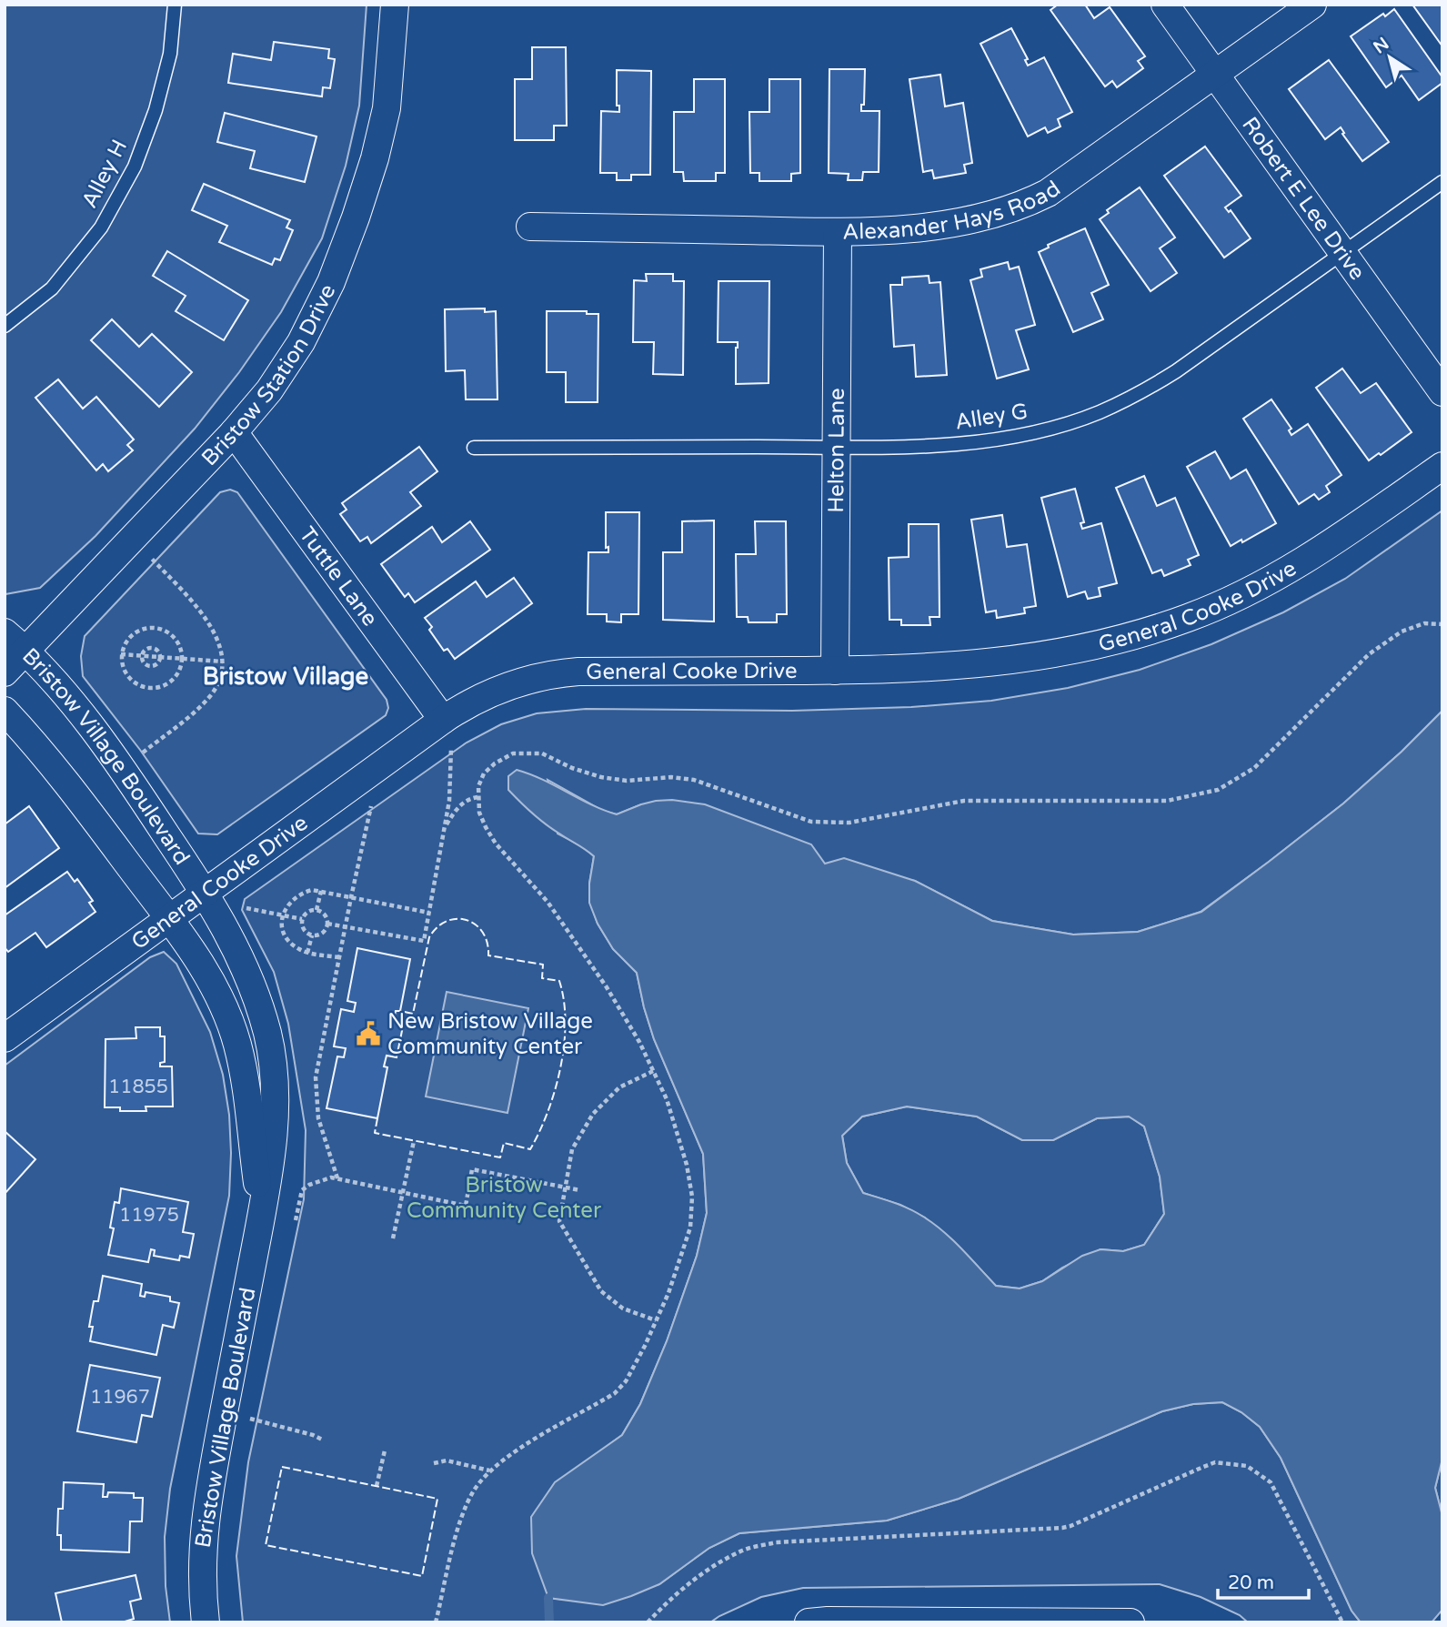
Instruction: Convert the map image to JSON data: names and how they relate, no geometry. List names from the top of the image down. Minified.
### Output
{"streets":{"street":["Robert E Lee Drive","Alexander Hays Road","Bristow Station Drive","Helton Lane","Tuttle Lane","General Cooke Drive","Bristow Village Boulevard"],"lane":["Alley H","Alley G"]},"crossings":[["Robert E Lee Drive","Alexander Hays Road"],["Robert E Lee Drive","Alley G"],["Alexander Hays Road","Helton Lane"],["Bristow Station Drive","Tuttle Lane"],["Bristow Station Drive","Bristow Village Boulevard"],["Alley G","Helton Lane"],["Helton Lane","General Cooke Drive"],["Tuttle Lane","General Cooke Drive"],["General Cooke Drive","Bristow Village Boulevard"]],"districts":["Bristow Village"],"parks":["Bristow Community Center"],"places":{"public building":["New Bristow Village Community Center"]},"house_numbers":["11855","11975","11967"],"scale_bar":"20 m","north":"top left"}
